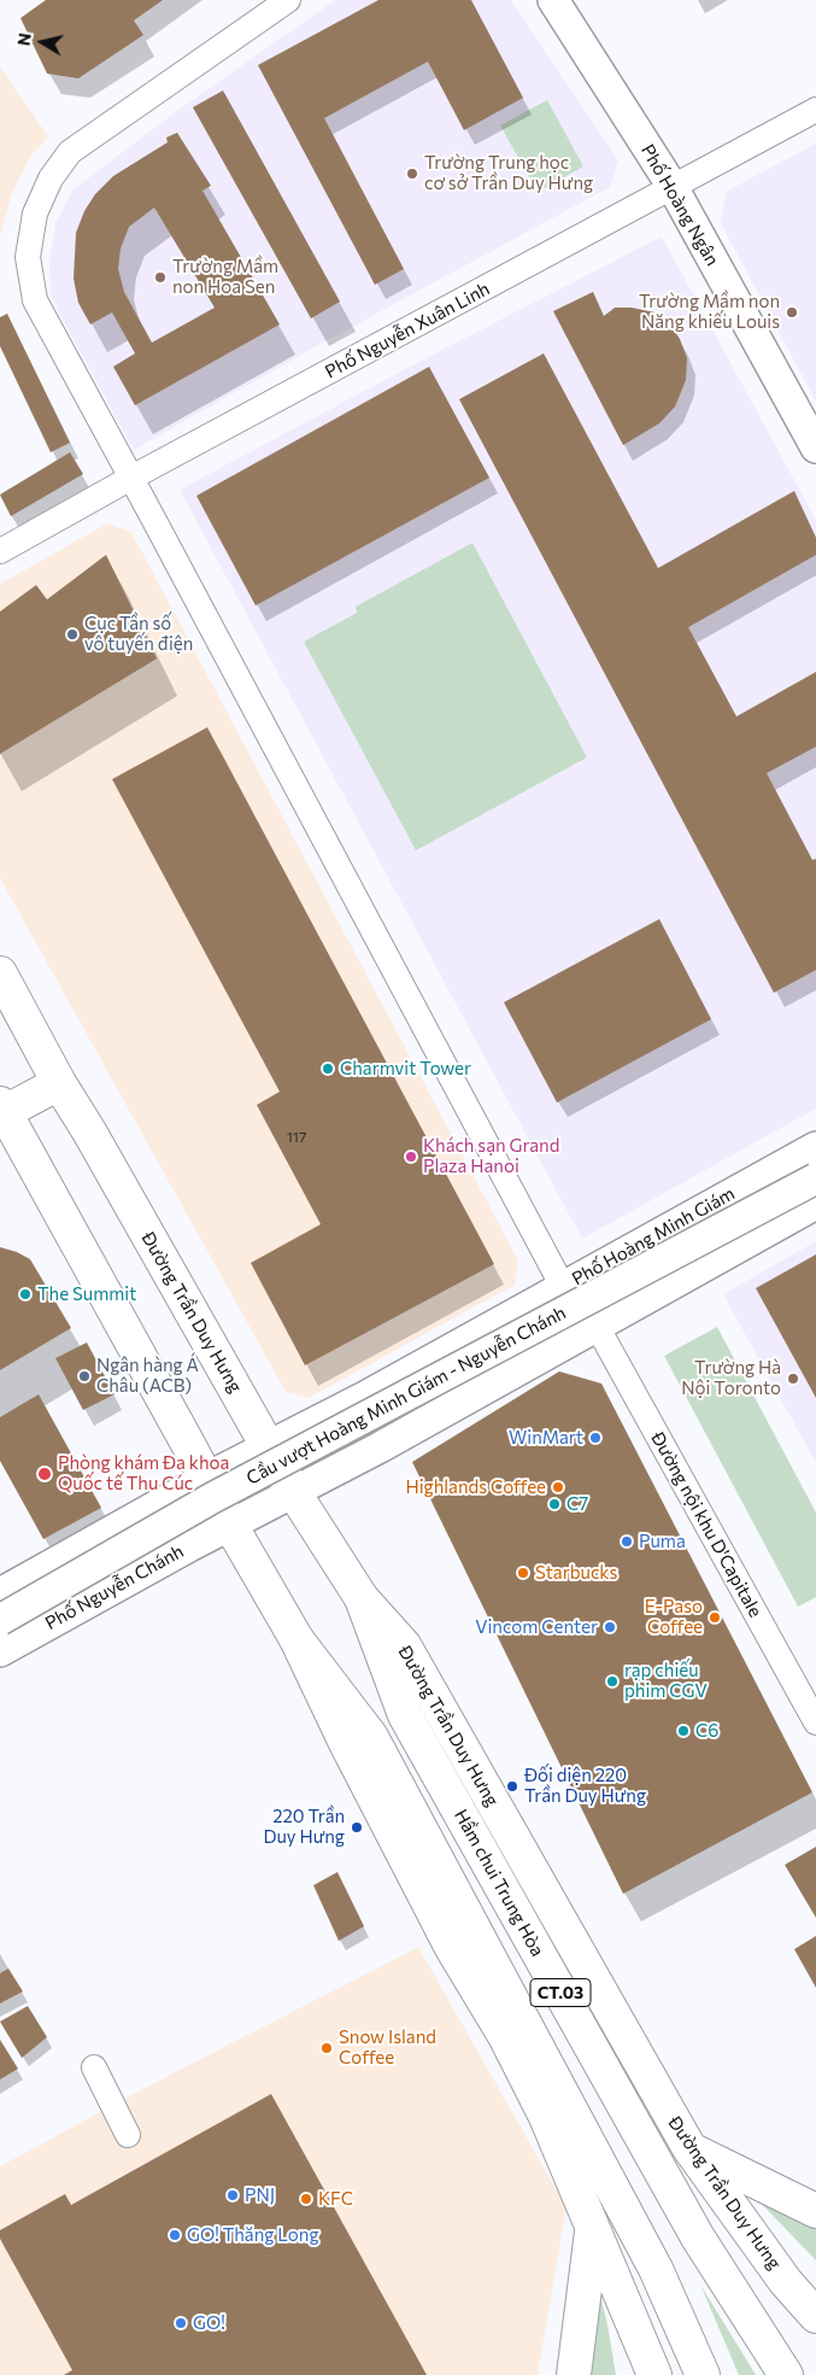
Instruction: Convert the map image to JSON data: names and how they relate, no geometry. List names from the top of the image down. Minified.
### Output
{"streets":{"main road":["Đường Trần Duy Hưng","Hầm chui Trung Hòa","CT.03"],"street":["Phố Hoàng Ngân","Phố Nguyễn Xuân Linh","Phố Hoàng Minh Giám","Cầu vượt Hoàng Minh Giám - Nguyễn Chánh","Đường nội khu D'Capitale","Phố Nguyễn Chánh"]},"crossings":[["Phố Hoàng Ngân","Phố Nguyễn Xuân Linh"],["Phố Hoàng Minh Giám","Đường Trần Duy Hưng"],["Đường Trần Duy Hưng","Phố Nguyễn Chánh"],["Đường Trần Duy Hưng","Hầm chui Trung Hòa"]],"places":["Trường Trung học cơ sở Trần Duy Hưng","Trường Mầm non Hoa Sen","Trường Mầm non Năng khiếu Louis","Cục Tần số vô tuyến điện","Charmvit Tower","Khách sạn Grand Plaza Hanoi","The Summit","Ngân hàng Á Châu (ACB)","Trường Hà Nội Toronto","WinMart","Phòng khám Đa khoa Quốc tế Thu Cúc","Highlands Coffee","C7","Puma","Starbucks","E-Paso Coffee","Vincom Center","rạp chiếu phim CGV","C6","Đối diện 220 Trần Duy Hưng","220 Trần Duy Hưng","Snow Island Coffee","PNJ","KFC","GO! Thăng Long","GO!"],"house_numbers":["117"],"north":"left"}
